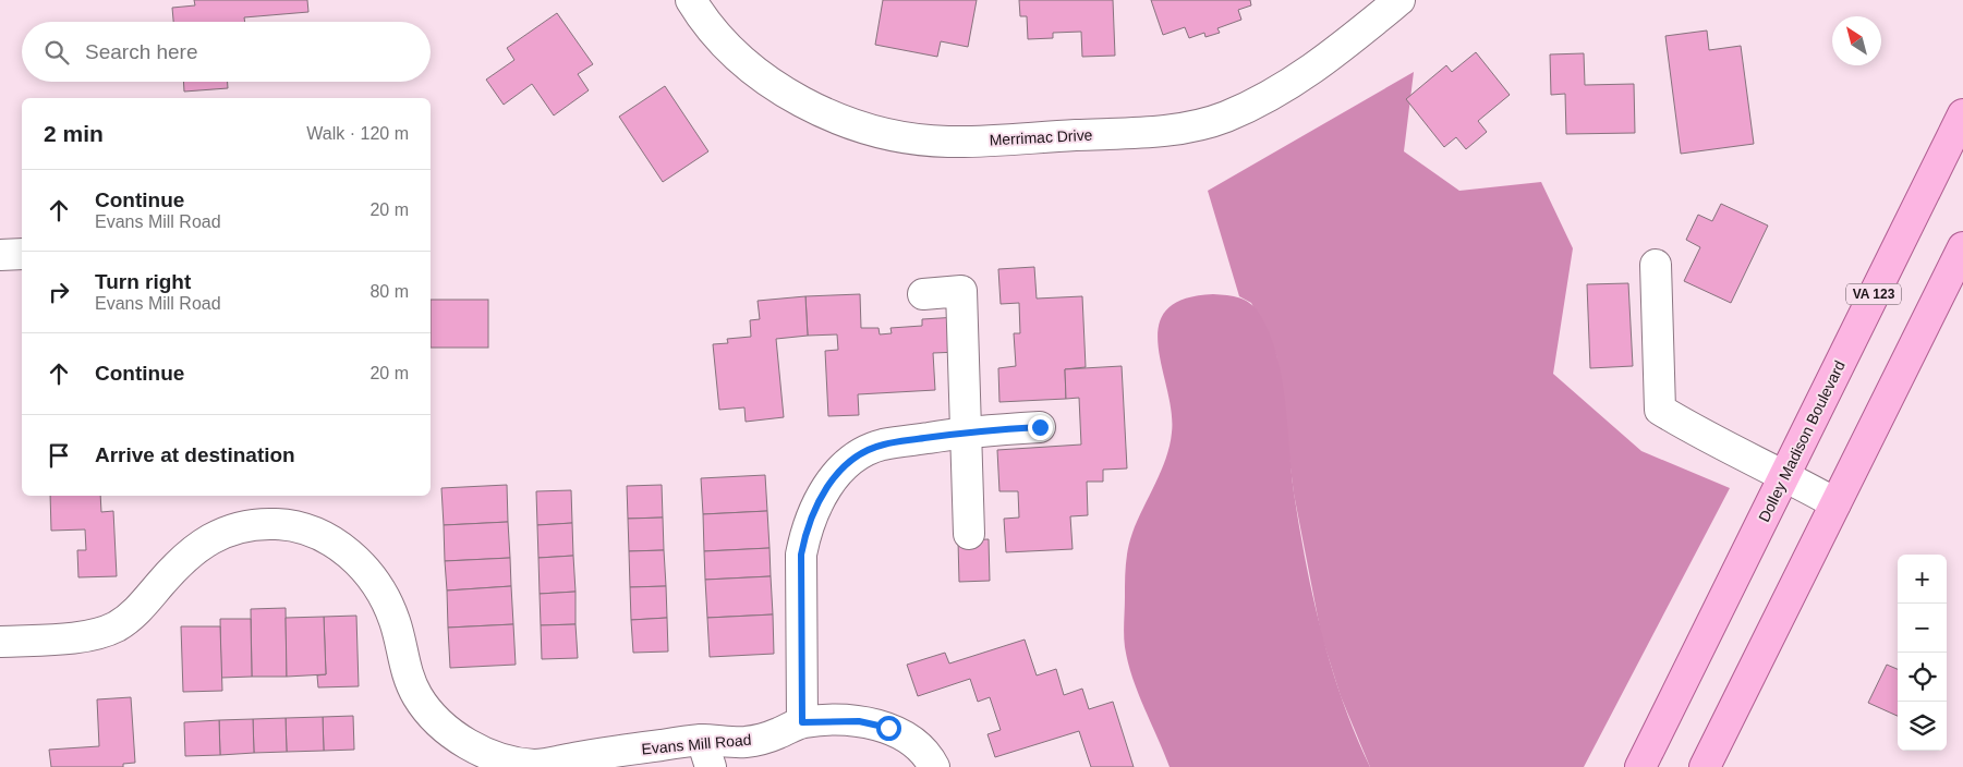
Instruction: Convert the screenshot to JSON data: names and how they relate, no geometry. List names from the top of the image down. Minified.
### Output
{"streets":{"main road":["VA 123","Dolley Madison Boulevard"],"street":["Merrimac Drive","Evans Mill Road"]},"north":"top left","page":{"search":"Search here","heading":["2 min","Walk · 120 m"],"list":[["Continue","Evans Mill Road","20 m"],["Turn right","Evans Mill Road","80 m"],["Continue","20 m"],"Arrive at destination"],"map_buttons":["+","−"]}}
